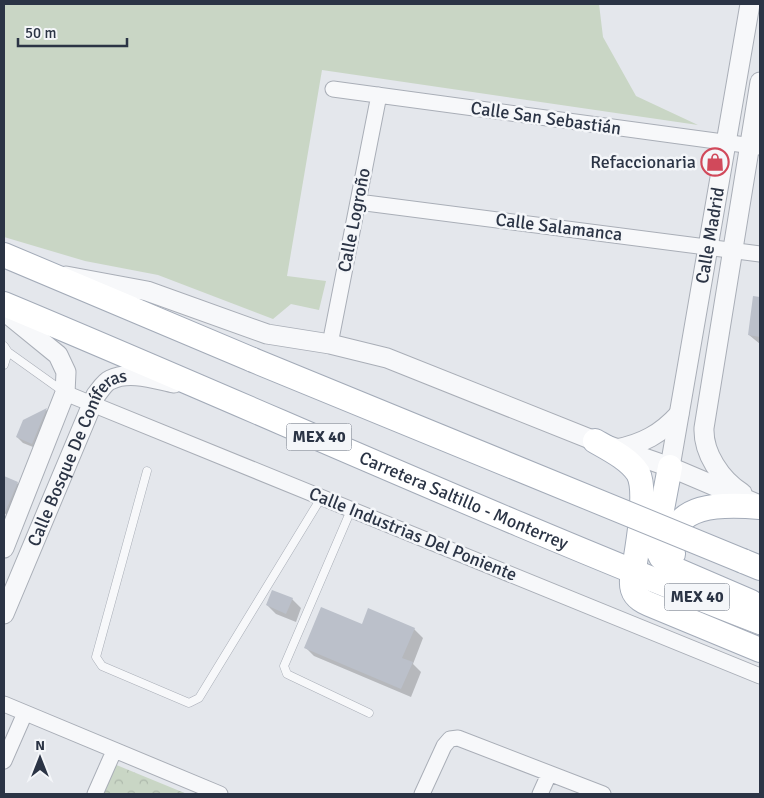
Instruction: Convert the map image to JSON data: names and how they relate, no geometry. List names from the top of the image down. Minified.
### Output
{"streets":{"main road":["MEX 40","Carretera Saltillo - Monterrey"],"street":["Calle San Sebastián","Calle Logroño","Calle Salamanca","Calle Madrid","Calle Bosque De Coníferas","Calle Industrias Del Poniente"]},"crossings":[["Calle San Sebastián","Calle Logroño"],["Calle San Sebastián","Calle Madrid"],["Calle Logroño","Calle Salamanca"],["Calle Salamanca","Calle Madrid"],["Calle Bosque De Coníferas","Carretera Saltillo - Monterrey"],["Calle Bosque De Coníferas","Calle Industrias Del Poniente"]],"places":{"shop":["Refaccionaria"]},"scale_bar":"50 m","north":"top"}
